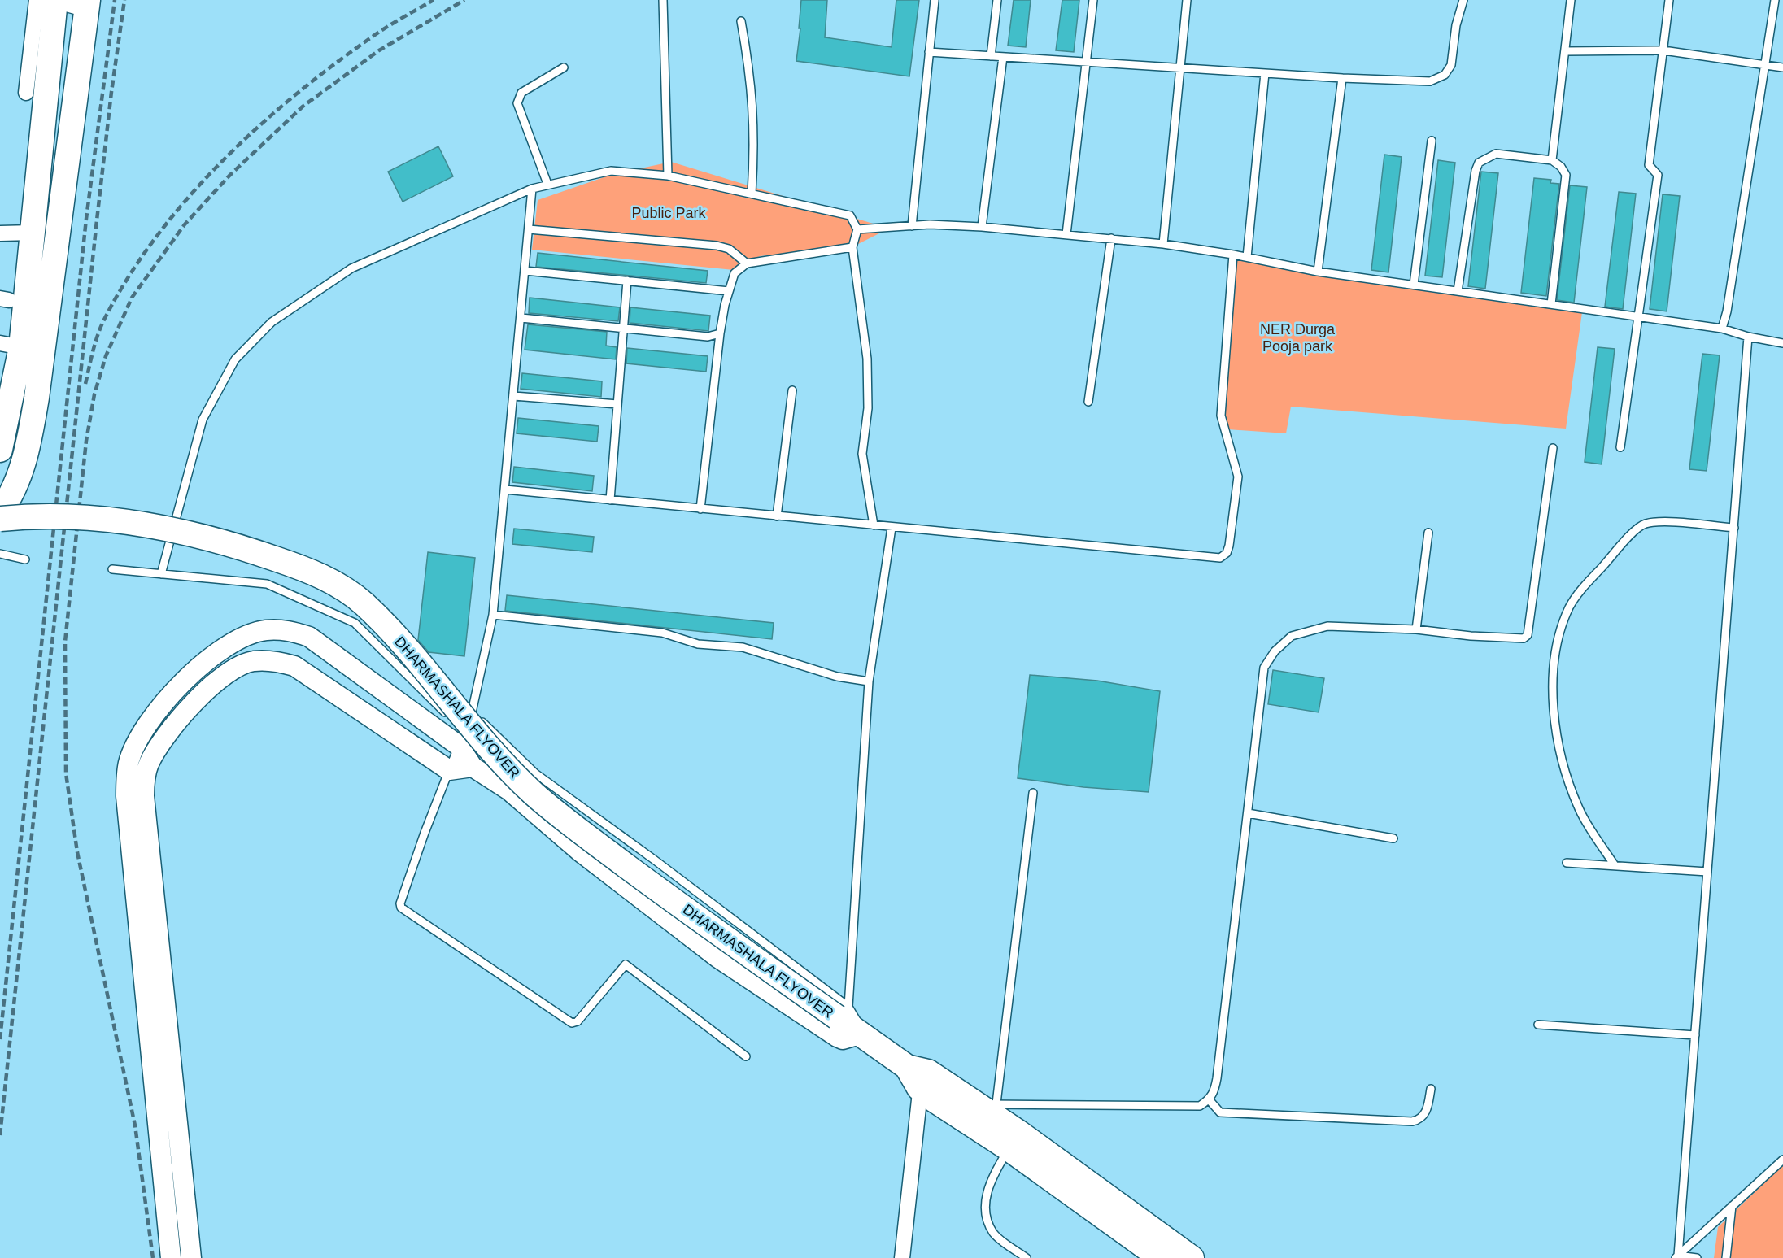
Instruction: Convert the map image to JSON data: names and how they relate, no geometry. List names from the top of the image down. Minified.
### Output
{"streets":{"main road":["DHARMASHALA FLYOVER"]},"parks":["Public Park","NER Durga Pooja park"]}
